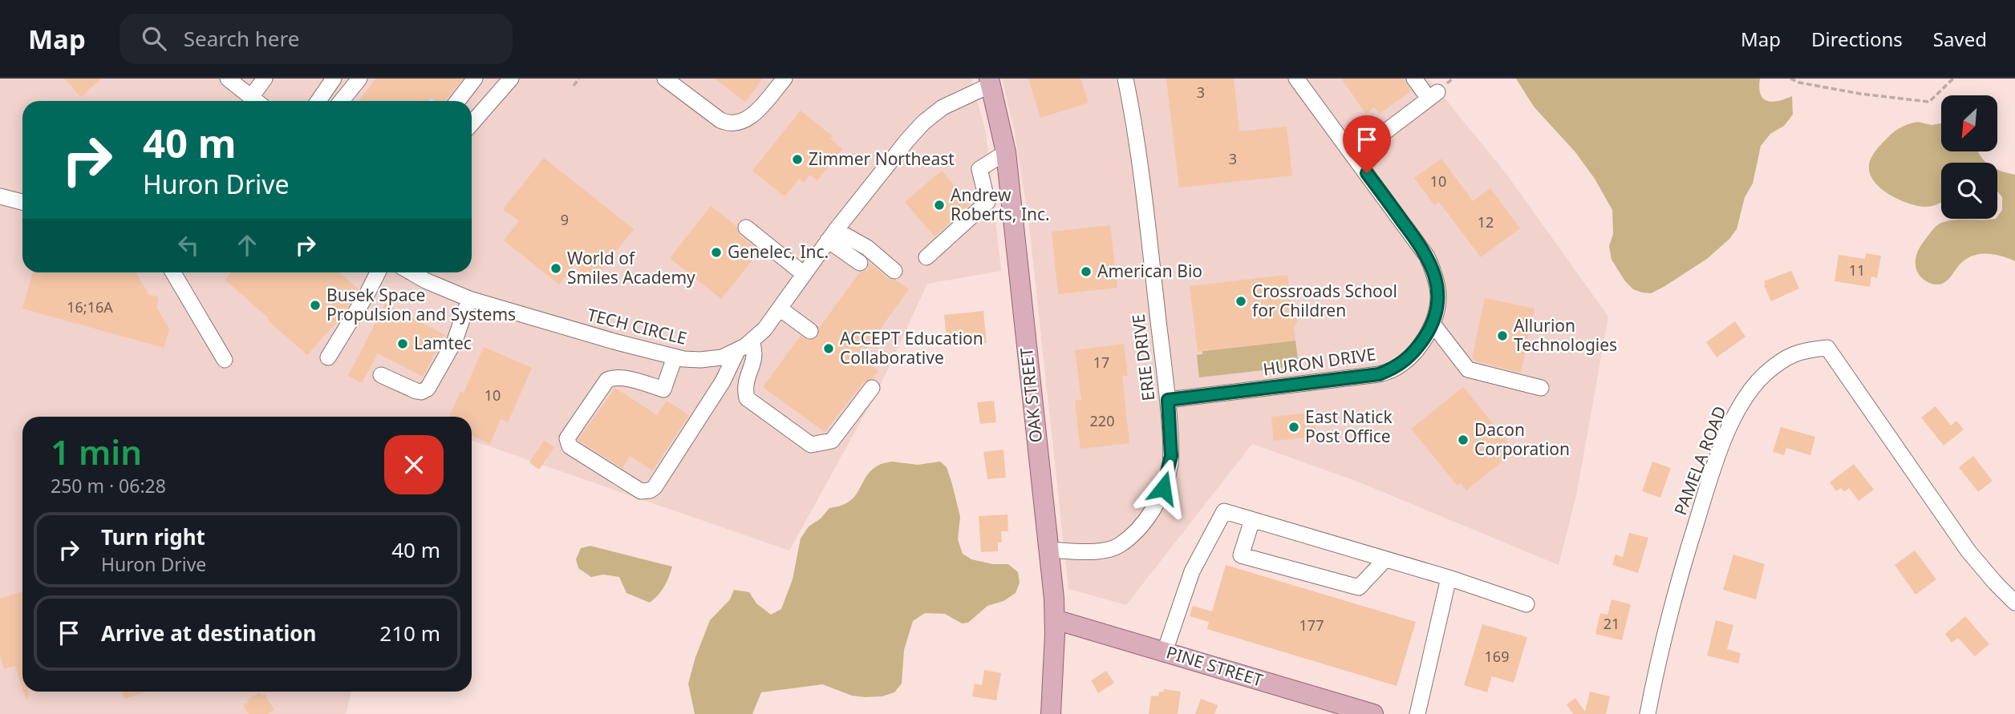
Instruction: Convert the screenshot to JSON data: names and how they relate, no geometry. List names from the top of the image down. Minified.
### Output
{"streets":{"main road":["OAK STREET","PINE STREET"],"street":["TECH CIRCLE","ERIE DRIVE","HURON DRIVE","PAMELA ROAD"]},"crossings":[["TECH CIRCLE","OAK STREET"],["ERIE DRIVE","HURON DRIVE"],["ERIE DRIVE","OAK STREET"],["OAK STREET","PINE STREET"]],"places":["Zimmer Northeast","Andrew Roberts, Inc.","Genelec, Inc.","World of Smiles Academy","American Bio","Crossroads School for Children","Busek Space Propulsion and Systems","Allurion Technologies","Lamtec","ACCEPT Education Collaborative","East Natick Post Office","Dacon Corporation"],"house_numbers":["3","3","10","9","12","11","16;16A","17","10","220","21","177","169"],"north":"bottom left","page":{"header":"Map","search":"Search here","nav":["Map","Directions","Saved"],"turn":["40 m","Huron Drive"],"heading":["1 min","250 m · 06:28"],"list":[{"name":"Turn right","note":"Huron Drive","value":"40 m"},{"name":"Arrive at destination","value":"210 m"}]}}
